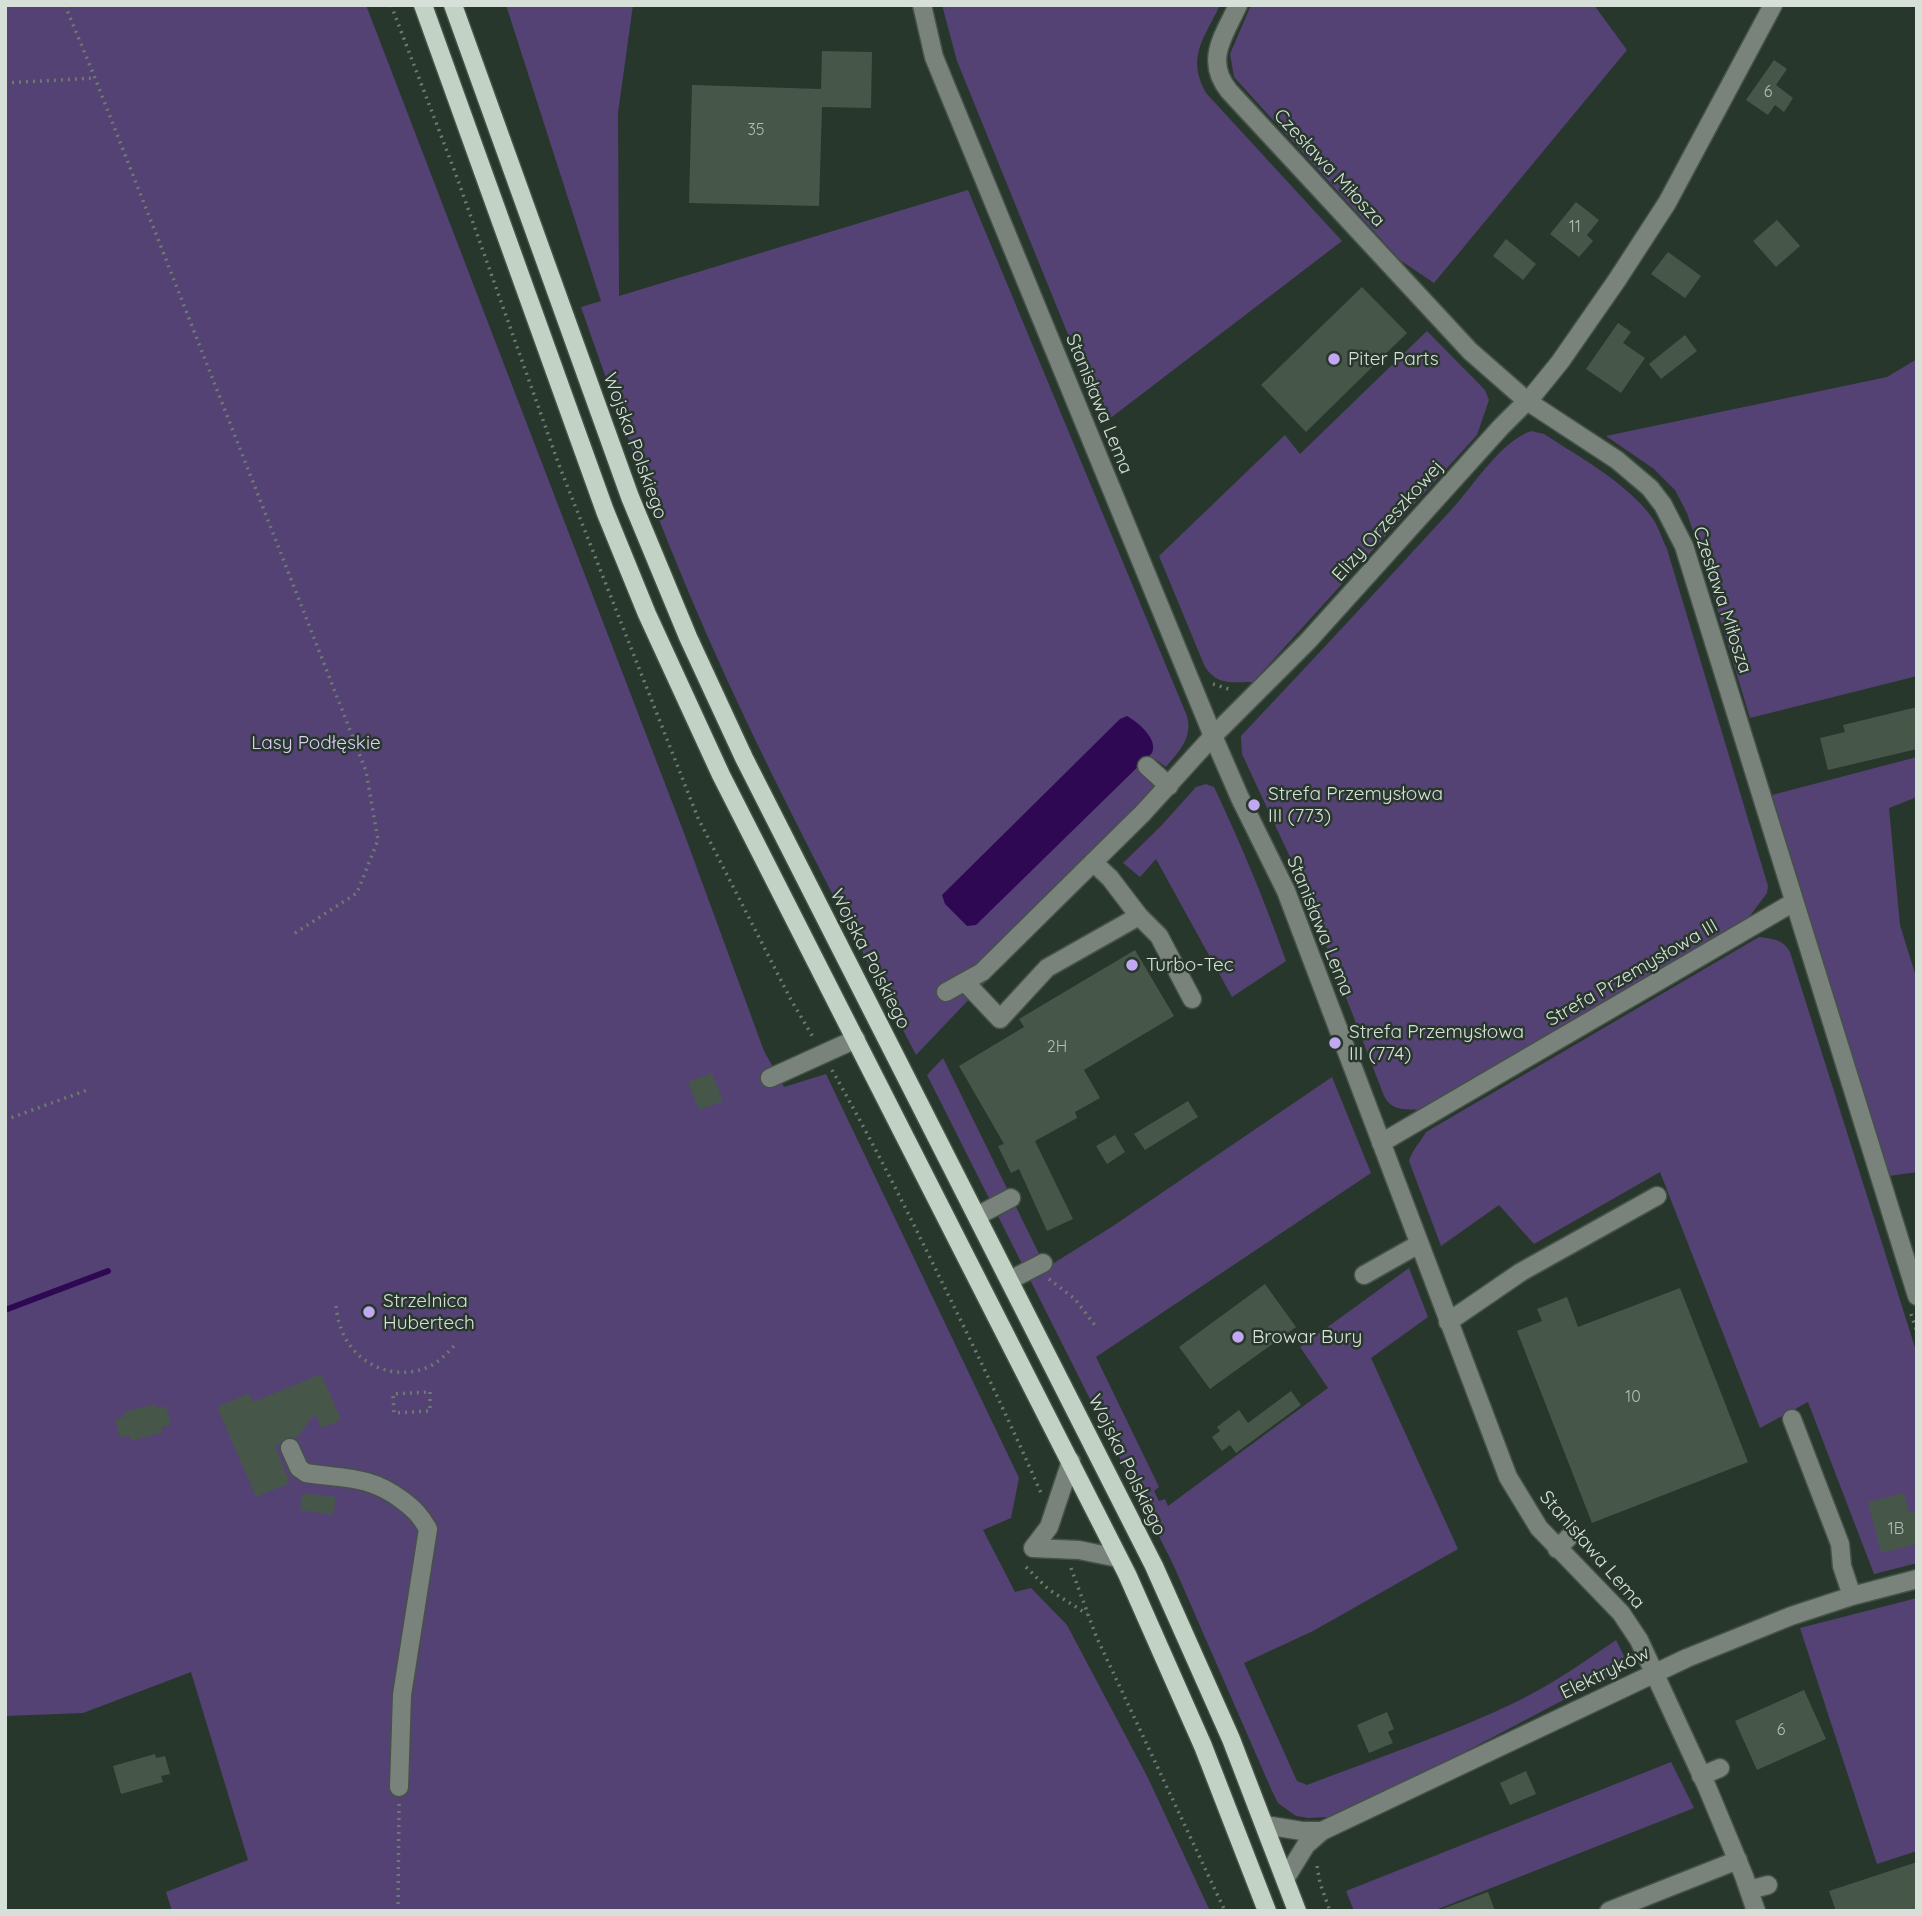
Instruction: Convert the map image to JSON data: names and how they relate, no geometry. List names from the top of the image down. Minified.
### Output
{"streets":{"main road":["Wojska Polskiego"],"street":["Czesława Miłosza","Stanisława Lema","Elizy Orzeszkowej","Strefa Przemysłowa III","Elektryków"]},"crossings":[["Czesława Miłosza","Elizy Orzeszkowej"],["Czesława Miłosza","Strefa Przemysłowa III"],["Stanisława Lema","Elizy Orzeszkowej"],["Stanisława Lema","Strefa Przemysłowa III"],["Stanisława Lema","Elektryków"],["Wojska Polskiego","Elektryków"]],"parks":["Lasy Podłęskie"],"places":["Piter Parts","Strefa Przemysłowa III (773)","Turbo-Tec","Strefa Przemysłowa III (774)","Strzelnica Hubertech","Browar Bury"],"house_numbers":["6","35","11","2H","10","1B","6"]}
